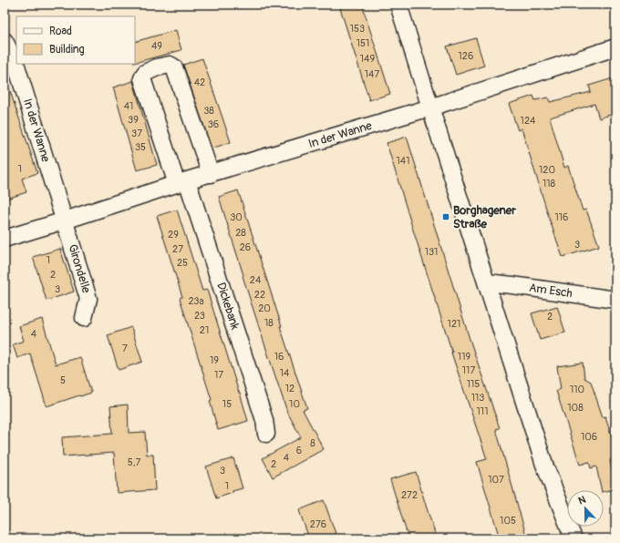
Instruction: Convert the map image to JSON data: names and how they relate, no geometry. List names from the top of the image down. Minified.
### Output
{"streets":{"street":["In der Wanne","Girondelle","Am Esch","Dickebank"]},"crossings":[["In der Wanne","Girondelle"],["In der Wanne","Dickebank"]],"places":{"transit":["Borghagener Straße"]},"house_numbers":["153","151","49","126","149","147","42","41","38","39","124","36","37","35","141","1","120","118","30","116","28","29","3","26","27","131","1","25","2","24","3","22","23a","20","23","2","18","121","21","4","7","16","119","19","117","14","17","5","115","12","110","113","15","10","108","111","106","8","6","4","5,7","2","3","107","1","272","105","276"],"legend":["Road","Building"],"north":"top"}
